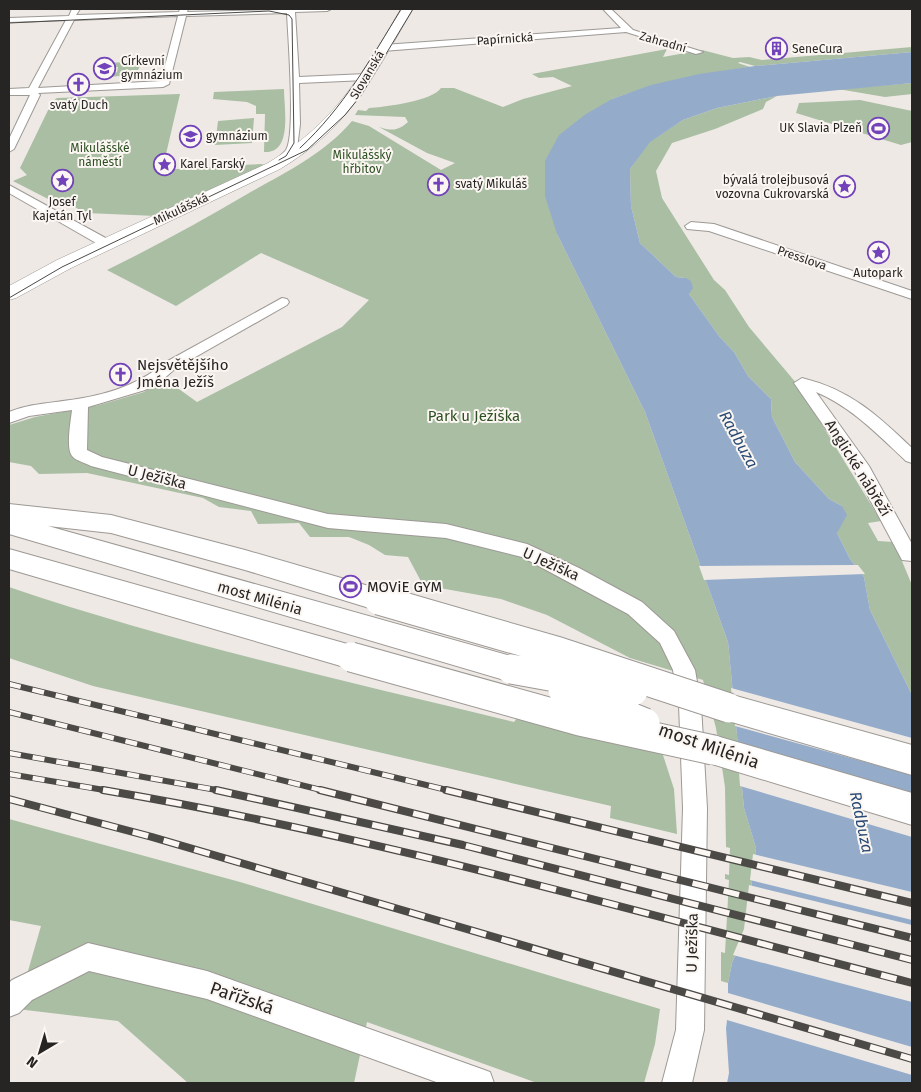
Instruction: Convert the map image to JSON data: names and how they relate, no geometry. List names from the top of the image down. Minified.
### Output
{"streets":{"main road":["Slovanská","Mikulášská","most Milénia"],"street":["Papírnická","Zahradní","Presslova","Anglické nábřeží","U Ježíška","Pařížská"]},"crossings":[["Papírnická","Zahradní"],["Papírnická","Slovanská"],["Slovanská","Mikulášská"]],"water":["Radbuza"],"parks":["Mikulášské náměstí","Mikulášský hřbitov","Park u Ježíška"],"places":{"building":["SeneCura"],"school or university":["Církevní gymnázium","gymnázium"],"church":["svatý Duch","svatý Mikuláš","Nejsvětějšího Jména Ježíš"],"sports":["UK Slavia Plzeň","MOViE GYM"],"place":["Karel Farský","Josef Kajetán Tyl","bývalá trolejbusová vozovna Cukrovarská","Autopark"]},"north":"bottom left"}
